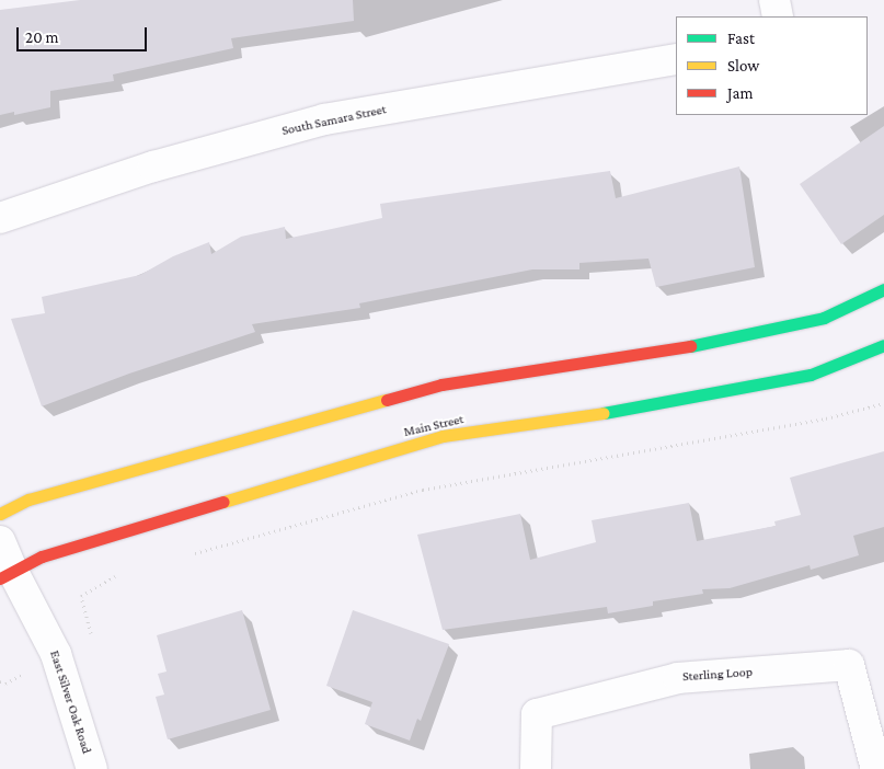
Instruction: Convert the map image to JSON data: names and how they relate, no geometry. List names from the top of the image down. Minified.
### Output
{"streets":{"street":["South Samara Street","Main Street","Sterling Loop","East Silver Oak Road"]},"crossings":[["Main Street","East Silver Oak Road"]],"legend":["Fast","Slow","Jam"],"scale_bar":"20 m"}
